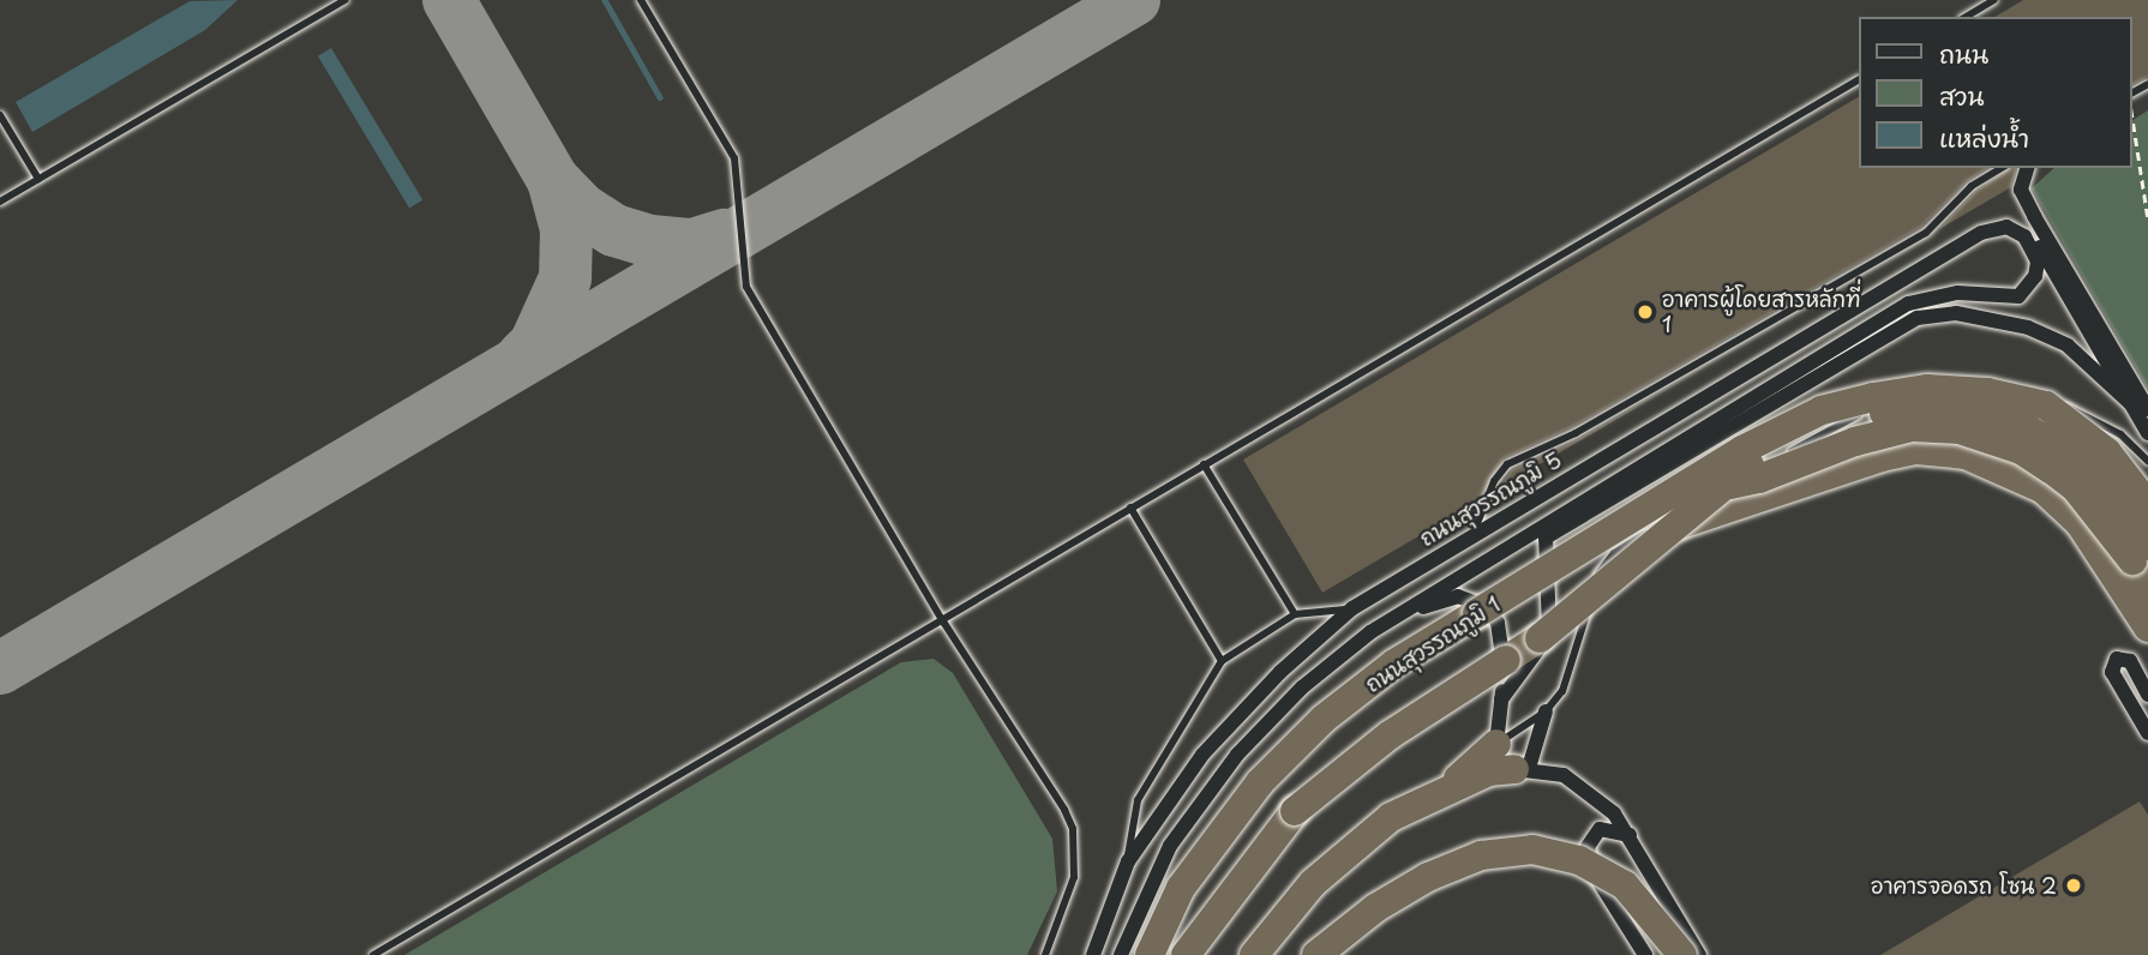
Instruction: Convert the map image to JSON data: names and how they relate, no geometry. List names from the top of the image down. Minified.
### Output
{"streets":{"highway":["ถนนสุวรรณภูมิ 1"],"street":["ถนนสุวรรณภูมิ 5"]},"places":["อาคารผู้โดยสารหลักที่ 1","อาคารจอดรถ โซน 2"],"legend":["ถนน","สวน","แหล่งน้ำ"]}
